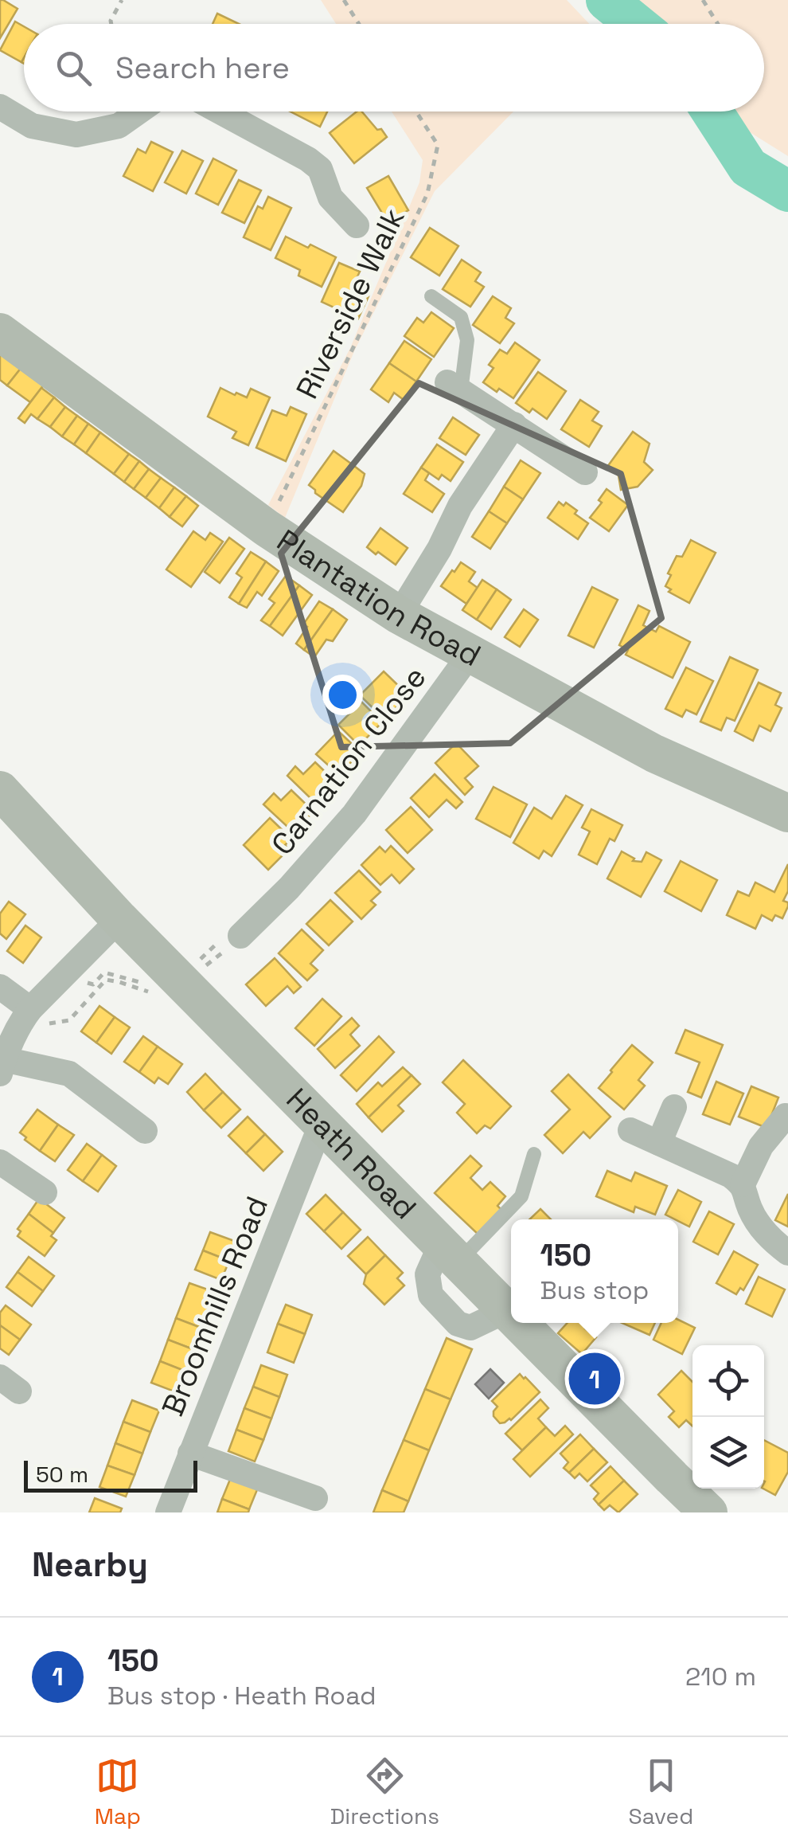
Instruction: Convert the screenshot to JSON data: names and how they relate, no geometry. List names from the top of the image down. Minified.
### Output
{"streets":{"street":["Plantation Road","Carnation Close","Heath Road","Broomhills Road"],"path":["Riverside Walk"]},"crossings":[["Riverside Walk","Plantation Road"],["Plantation Road","Carnation Close"],["Heath Road","Broomhills Road"]],"scale_bar":"50 m","page":{"search":"Search here","popup":["150","Bus stop"],"pins":"1","scale":"50 m","heading":"Nearby","list":[{"mark":"1","name":"150","note":"Bus stop · Heath Road","value":"210 m"}],"nav":["Map","Directions","Saved"]}}
